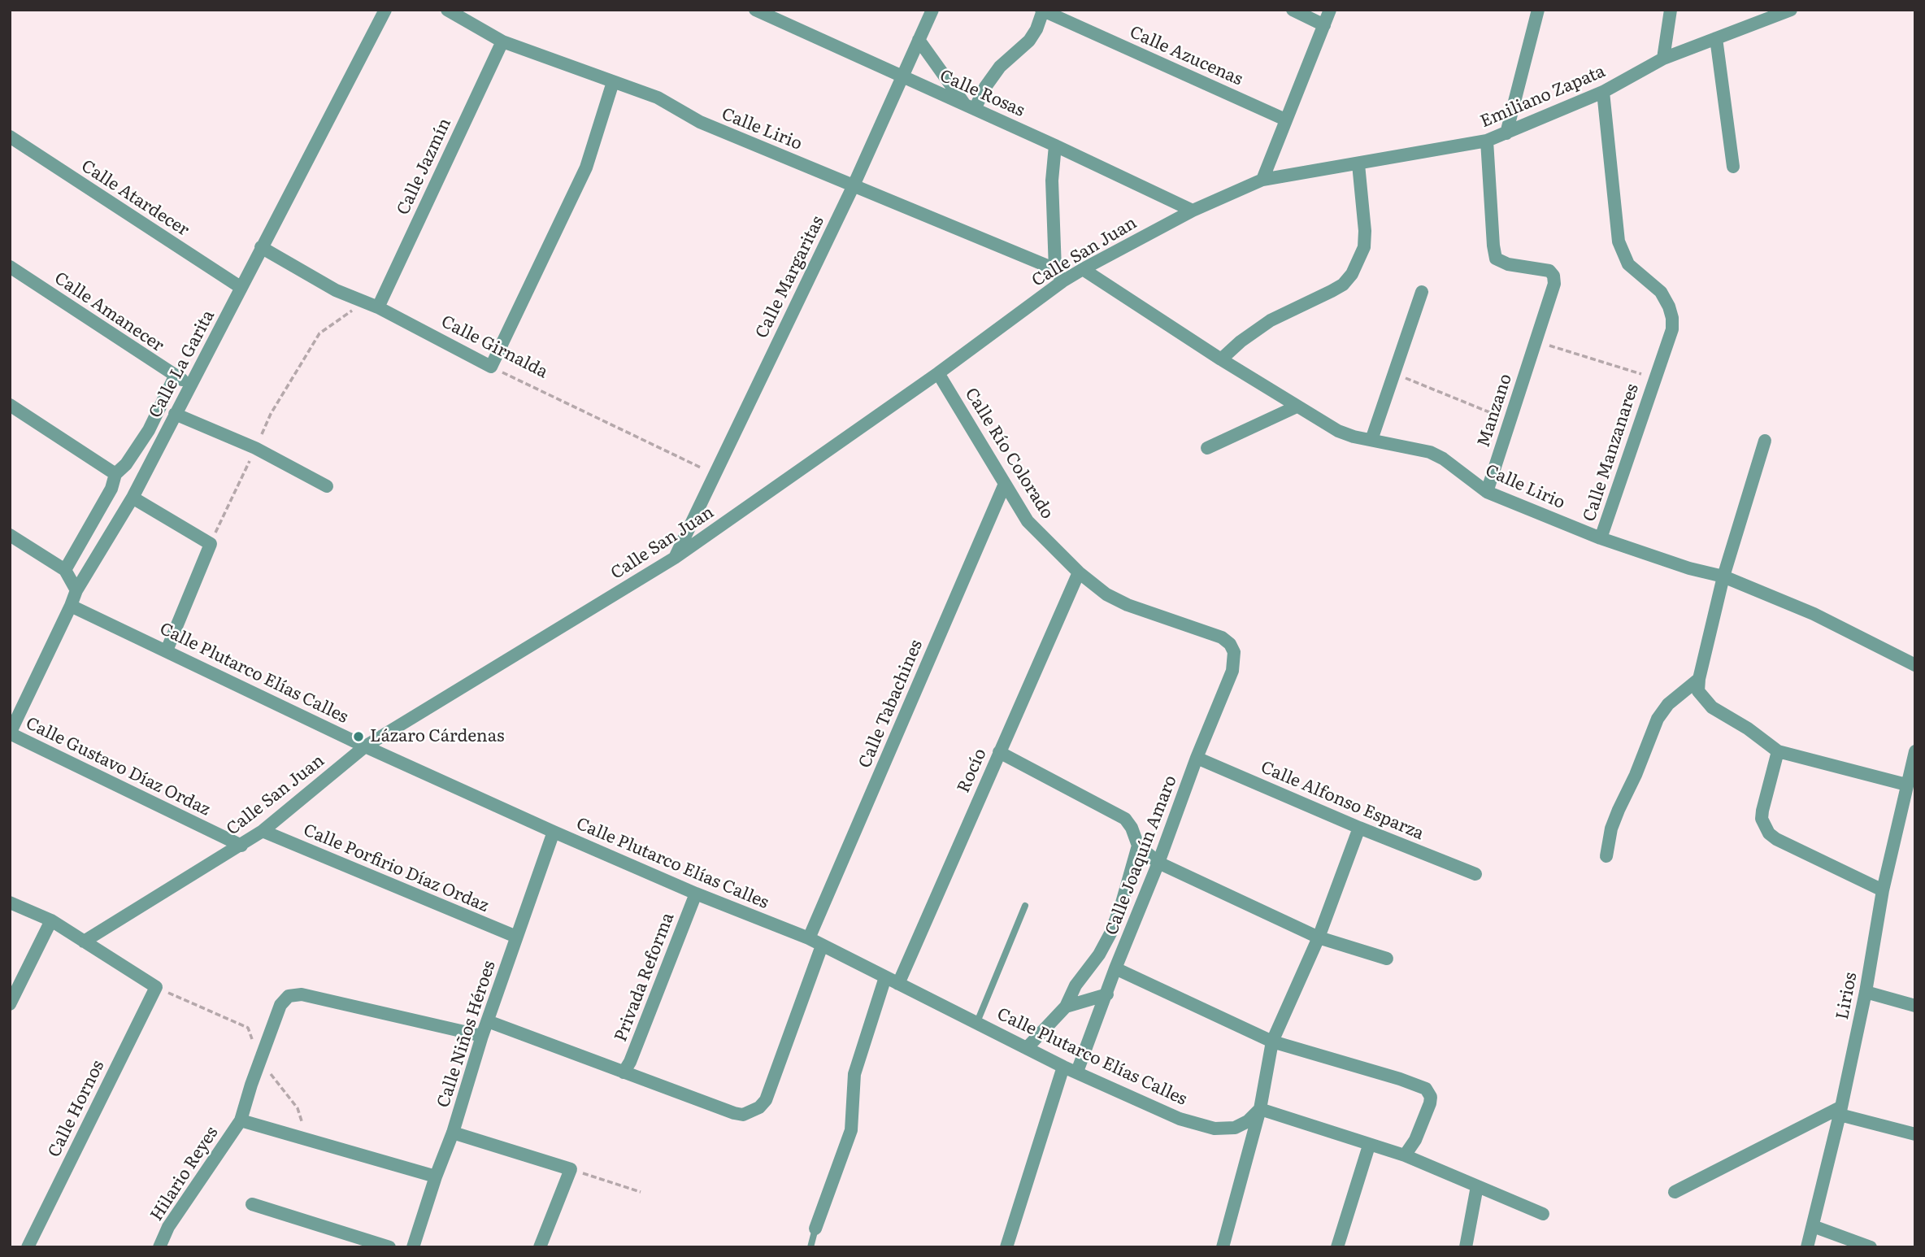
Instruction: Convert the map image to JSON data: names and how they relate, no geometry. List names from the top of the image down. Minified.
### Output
{"streets":{"street":["Calle Azucenas","Calle Rosas","Emiliano Zapata","Calle Lirio","Calle Jazmín","Calle Atardecer","Calle San Juan","Calle Margaritas","Calle Amanecer","Calle Girnalda","Calle La Garita","Manzano","Calle Manzanares","Calle Río Colorado","Calle Plutarco Elías Calles","Calle Tabachines","Calle Gustavo Díaz Ordaz","Rocío","Calle Alfonso Esparza","Calle Joaquín Amaro","Calle Porfirio Díaz Ordaz","Privada Reforma","Lirios","Calle Niños Héroes","Calle Hornos","Hilario Reyes"]},"crossings":[["Calle Rosas","Calle San Juan"],["Calle Rosas","Calle Margaritas"],["Emiliano Zapata","Calle San Juan"],["Emiliano Zapata","Manzano"],["Emiliano Zapata","Calle Manzanares"],["Calle Lirio","Calle Jazmín"],["Calle Lirio","Calle San Juan"],["Calle Lirio","Calle Margaritas"],["Calle Lirio","Manzano"],["Calle Lirio","Calle Manzanares"],["Calle Jazmín","Calle Girnalda"],["Calle Atardecer","Calle La Garita"],["Calle San Juan","Calle Margaritas"],["Calle San Juan","Calle Río Colorado"],["Calle San Juan","Calle Plutarco Elías Calles"],["Calle San Juan","Calle Gustavo Díaz Ordaz"],["Calle San Juan","Calle Porfirio Díaz Ordaz"],["Calle Margaritas","Calle Girnalda"],["Calle Amanecer","Calle La Garita"],["Calle Girnalda","Calle La Garita"],["Calle La Garita","Calle Plutarco Elías Calles"],["Calle La Garita","Calle Gustavo Díaz Ordaz"],["Calle Río Colorado","Calle Tabachines"],["Calle Río Colorado","Rocío"],["Calle Río Colorado","Calle Joaquín Amaro"],["Calle Plutarco Elías Calles","Calle Tabachines"],["Calle Plutarco Elías Calles","Rocío"],["Calle Plutarco Elías Calles","Calle Joaquín Amaro"],["Calle Plutarco Elías Calles","Privada Reforma"],["Calle Plutarco Elías Calles","Calle Niños Héroes"],["Calle Alfonso Esparza","Calle Joaquín Amaro"],["Calle Porfirio Díaz Ordaz","Calle Niños Héroes"]],"places":["Lázaro Cárdenas"]}
